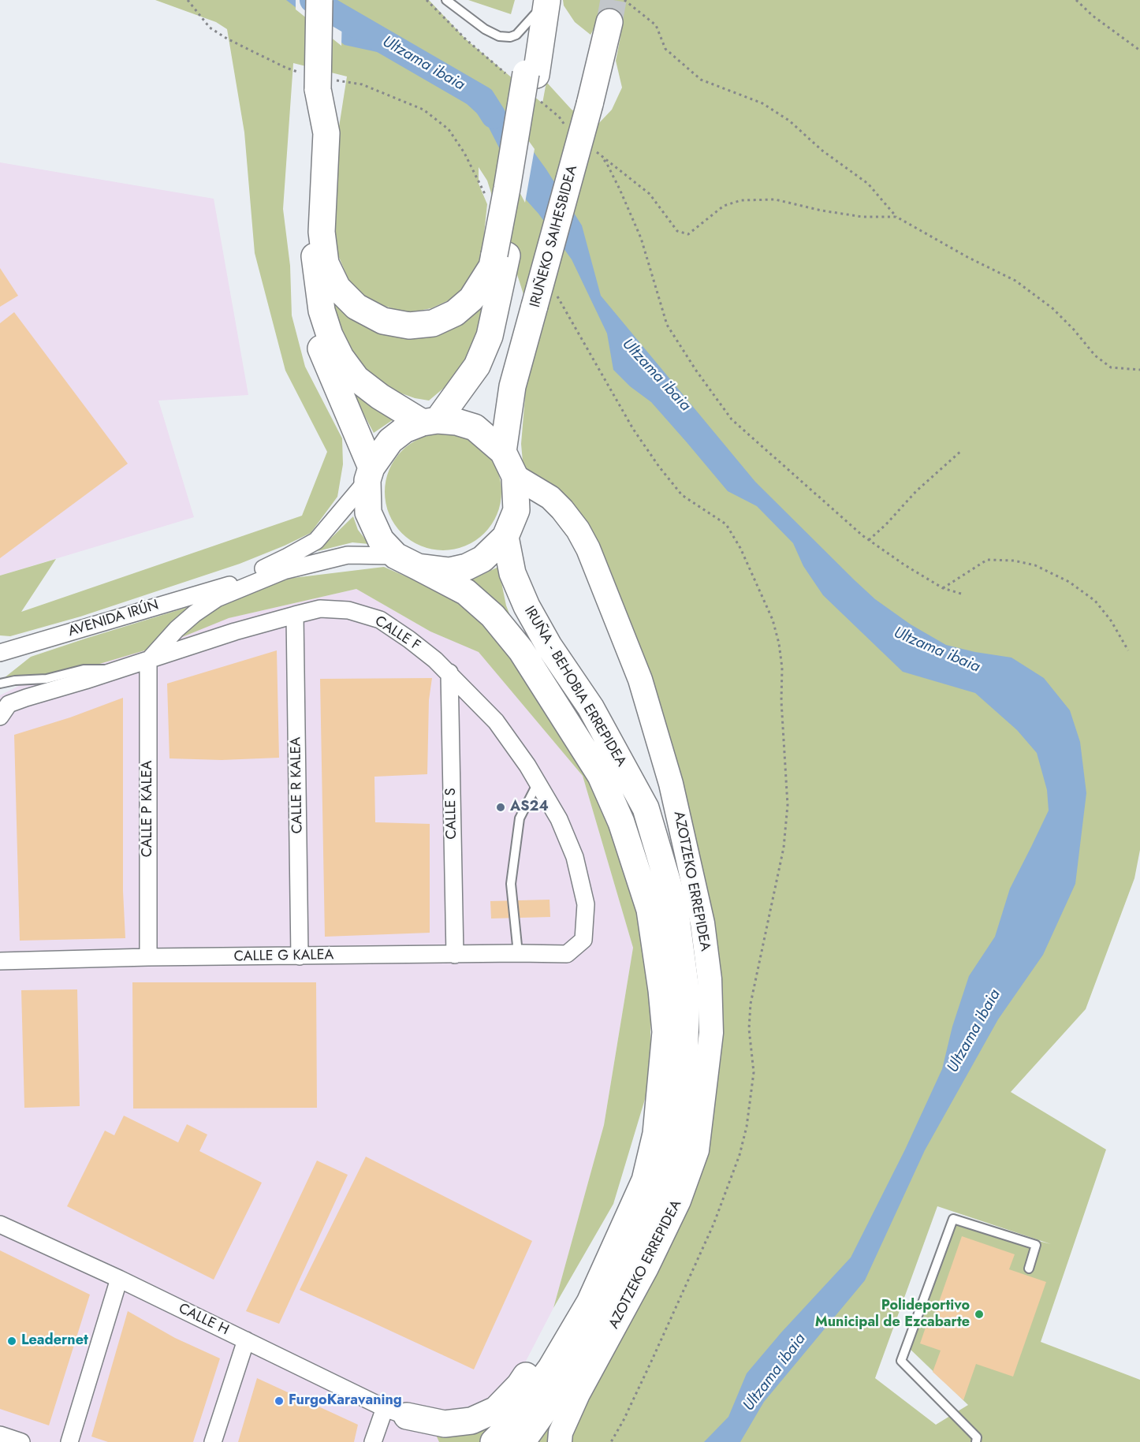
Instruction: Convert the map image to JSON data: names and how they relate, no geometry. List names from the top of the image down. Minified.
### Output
{"streets":{"highway":["IRUÑEKO SAIHESBIDEA","IRUÑA - BEHOBIA ERREPIDEA"],"street":["AVENIDA IRÚN","CALLE F","CALLE R KALEA","CALLE P KALEA","CALLE S","AZOTZEKO ERREPIDEA","CALLE G KALEA","CALLE H"]},"crossings":[["IRUÑEKO SAIHESBIDEA","AVENIDA IRÚN"],["IRUÑEKO SAIHESBIDEA","IRUÑA - BEHOBIA ERREPIDEA"],["IRUÑEKO SAIHESBIDEA","AZOTZEKO ERREPIDEA"],["AVENIDA IRÚN","CALLE F"],["AVENIDA IRÚN","IRUÑA - BEHOBIA ERREPIDEA"],["AVENIDA IRÚN","CALLE P KALEA"],["AVENIDA IRÚN","AZOTZEKO ERREPIDEA"],["CALLE F","CALLE R KALEA"],["CALLE F","CALLE P KALEA"],["CALLE F","CALLE S"],["CALLE F","CALLE G KALEA"],["IRUÑA - BEHOBIA ERREPIDEA","AZOTZEKO ERREPIDEA"],["CALLE R KALEA","CALLE G KALEA"],["CALLE P KALEA","CALLE G KALEA"],["CALLE S","CALLE G KALEA"]],"water":["Ultzama ibaia"],"places":["AS24","Polideportivo Municipal de Ezcabarte","Leadernet","FurgoKaravaning"]}
